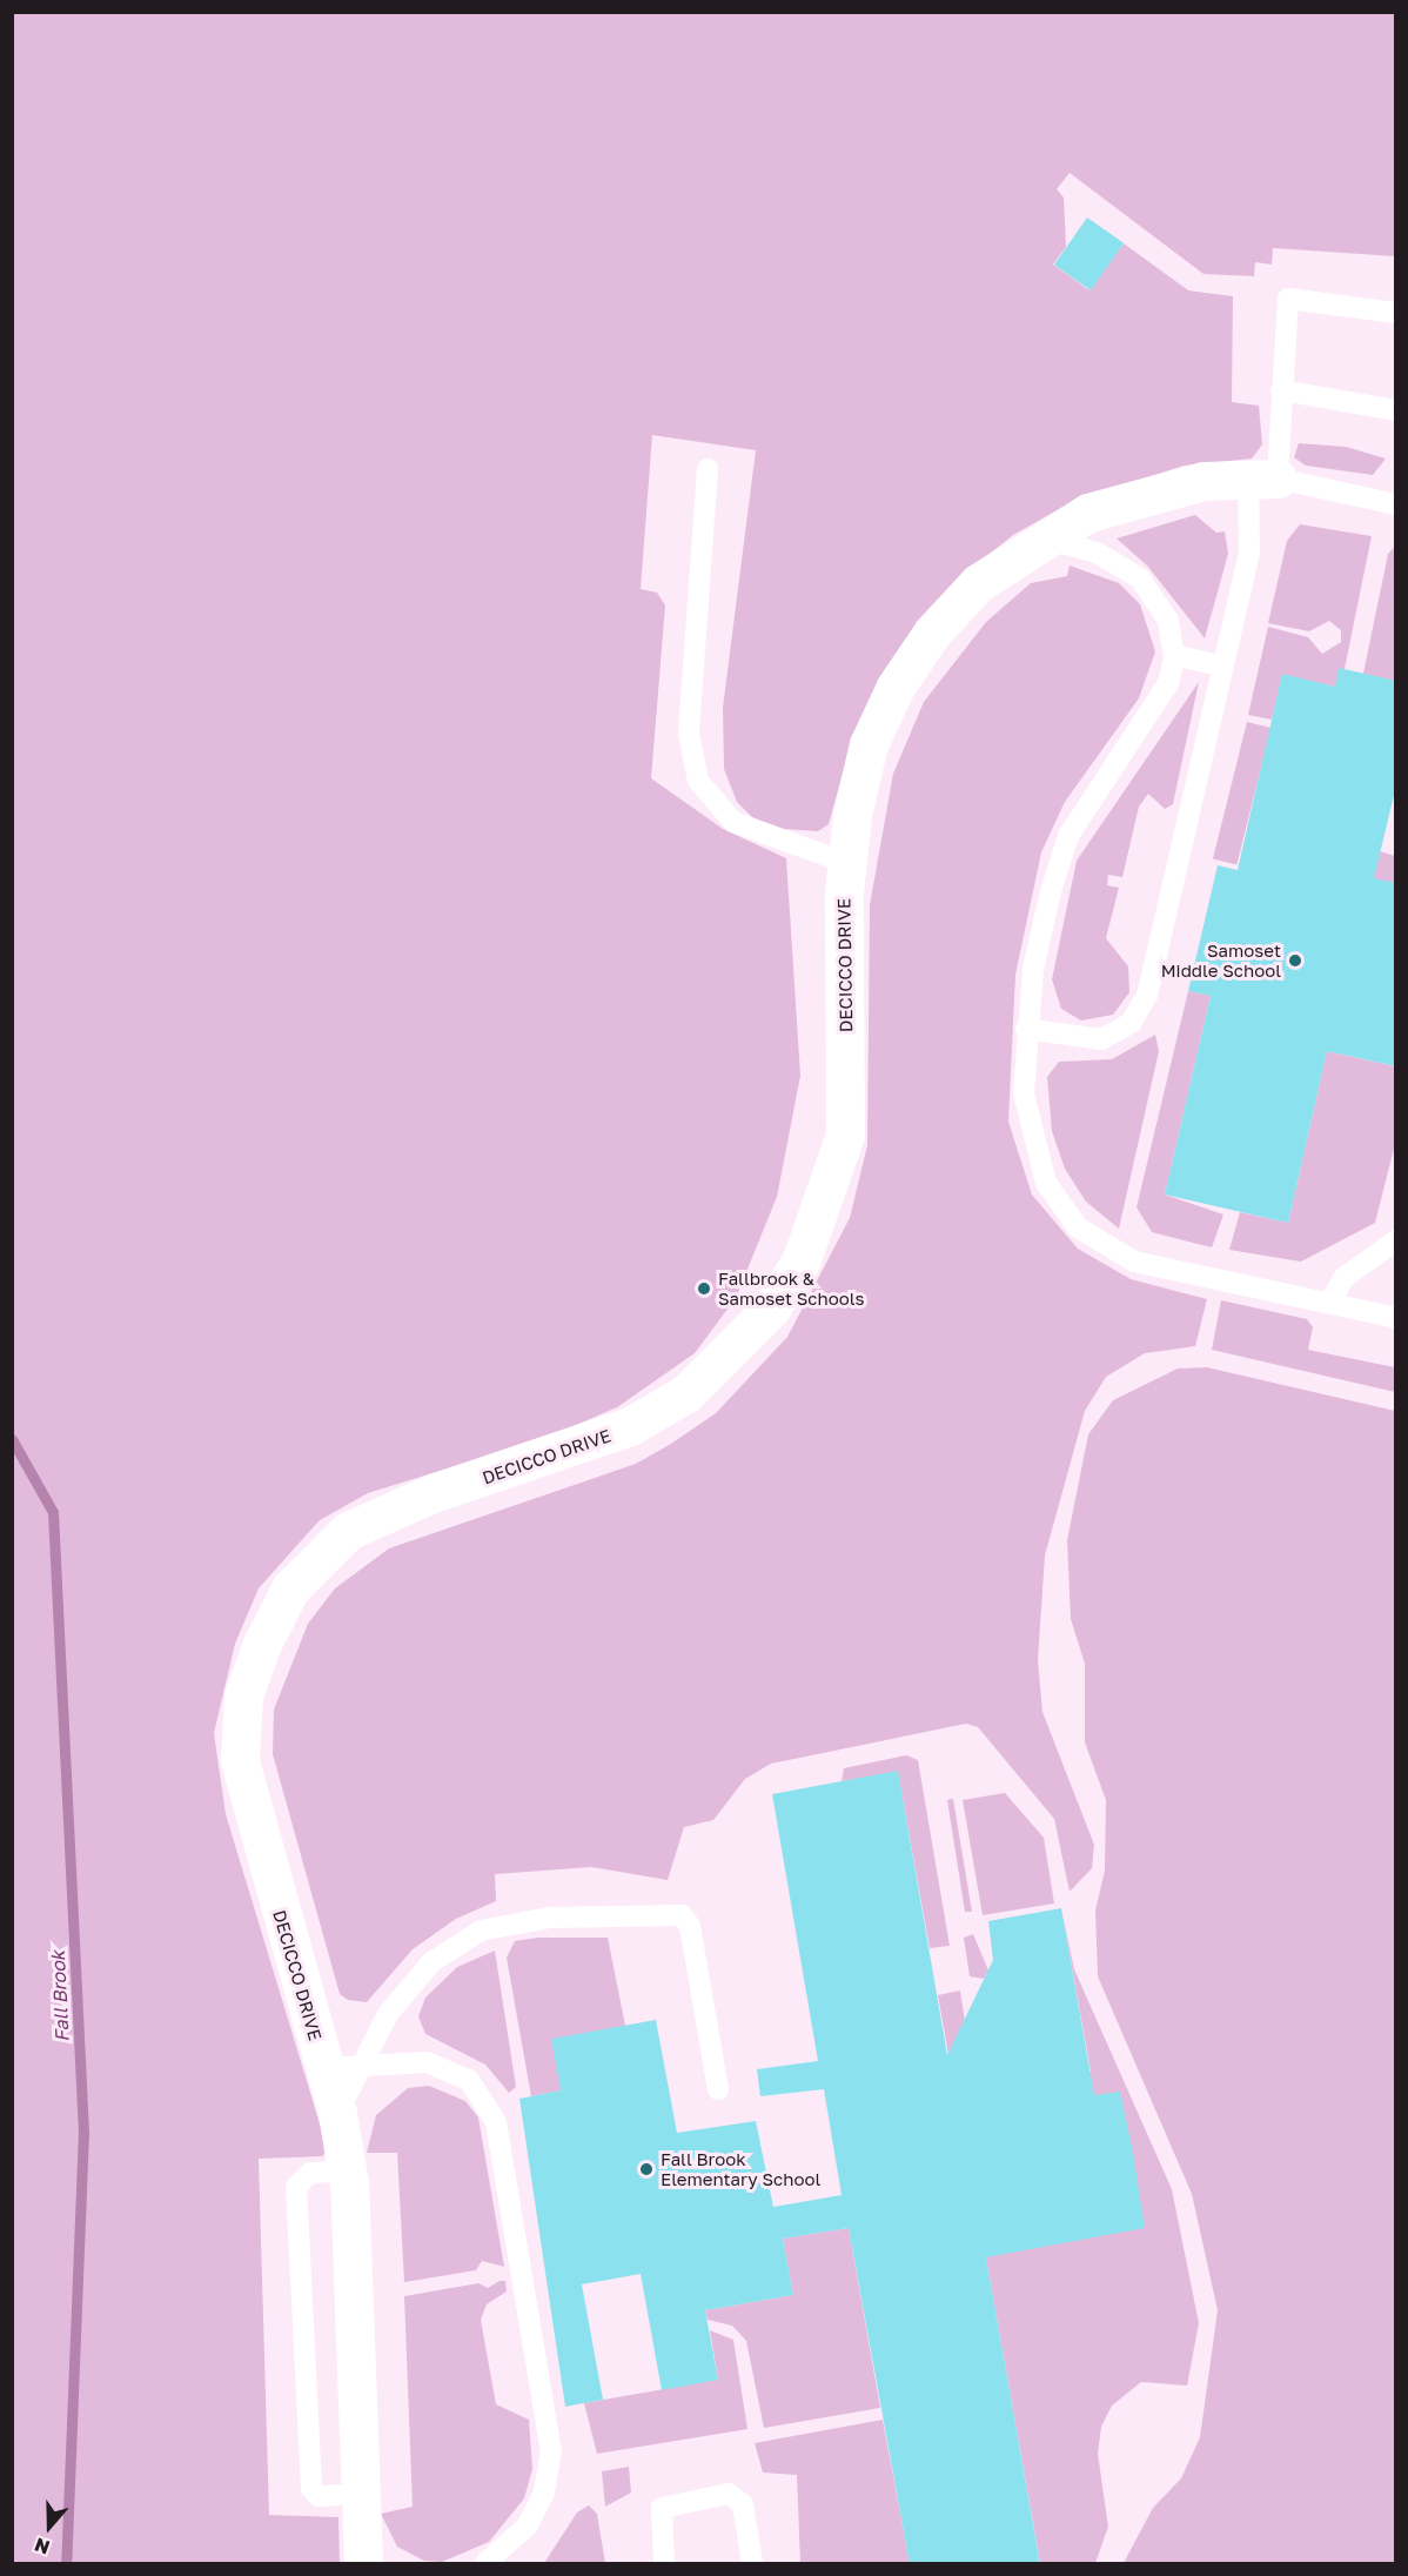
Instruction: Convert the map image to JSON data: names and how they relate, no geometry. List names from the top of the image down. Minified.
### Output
{"streets":{"street":["DECICCO DRIVE"]},"water":["Fall Brook"],"places":["Samoset Middle School","Fallbrook & Samoset Schools","Fall Brook Elementary School"],"north":"bottom"}
